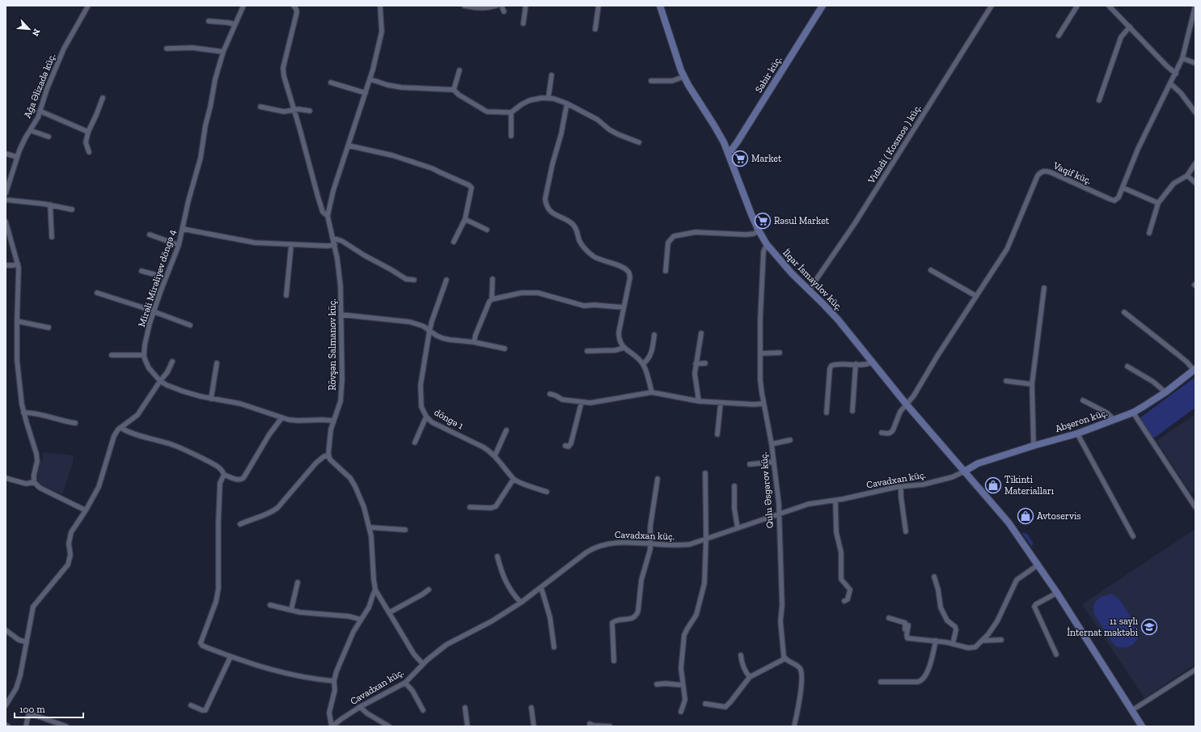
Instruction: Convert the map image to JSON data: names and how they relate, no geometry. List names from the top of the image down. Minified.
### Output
{"streets":{"main road":["Sabir küç.","İlqar İsmayılov küç.","Abşeron küç."],"street":["Ağa Əlizadə küç.","Vidadi ( Kosmos ) küç.","Vaqif küç.","Mirəli Mirəliyev döngə 4","Rövşən Salmanov küç.","döngə 1","Cavadxan küç.","Qulu Əsgərov küç."]},"crossings":[["Sabir küç.","İlqar İsmayılov küç."],["Vidadi ( Kosmos ) küç.","İlqar İsmayılov küç."],["Vaqif küç.","İlqar İsmayılov küç."],["İlqar İsmayılov küç.","Abşeron küç."],["İlqar İsmayılov küç.","Cavadxan küç."],["İlqar İsmayılov küç.","Qulu Əsgərov küç."],["Abşeron küç.","Cavadxan küç."],["Cavadxan küç.","Qulu Əsgərov küç."]],"places":{"supermarket":["Market","Rəsul Market"],"shop":["Tikinti Materialları","Avtoservis"],"school or university":["11 saylı İnternat məktəbi"]},"scale_bar":"100 m","north":"bottom right"}
